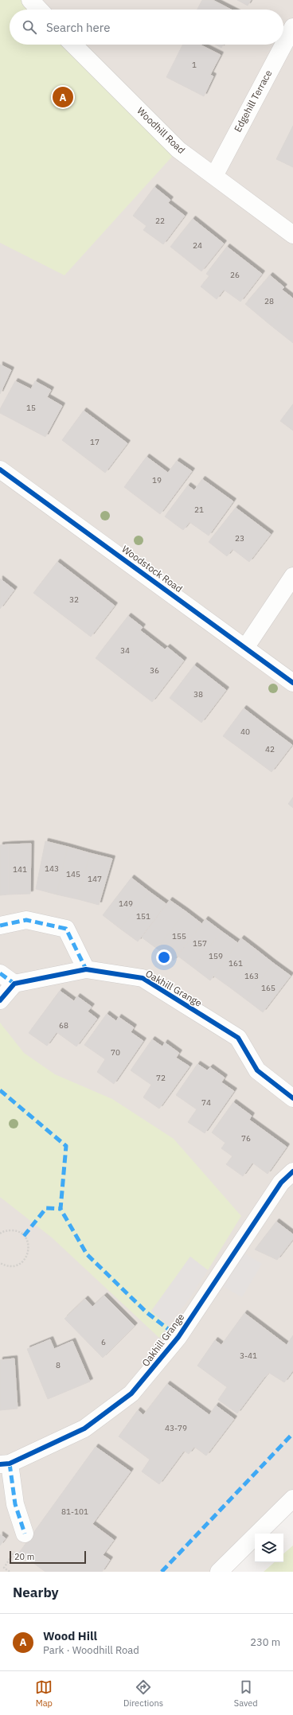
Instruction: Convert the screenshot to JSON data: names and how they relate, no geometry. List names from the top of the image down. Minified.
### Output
{"streets":{"street":["Edgehill Terrace","Woodhill Road","Woodstock Road","Oakhill Grange"]},"crossings":[["Edgehill Terrace","Woodhill Road"]],"house_numbers":["1","22","24","26","28","15","17","19","21","23","32","34","36","38","40","42","143","141","145","147","149","151","155","157","159","161","163","165","68","70","72","74","76","6","3-41","8","43-79","81-101"],"scale_bar":"20 m","page":{"search":"Search here","pins":"A","scale":"20 m","heading":"Nearby","list":[{"mark":"A","name":"Wood Hill","note":"Park · Woodhill Road","value":"230 m"}],"nav":["Map","Directions","Saved"]}}
